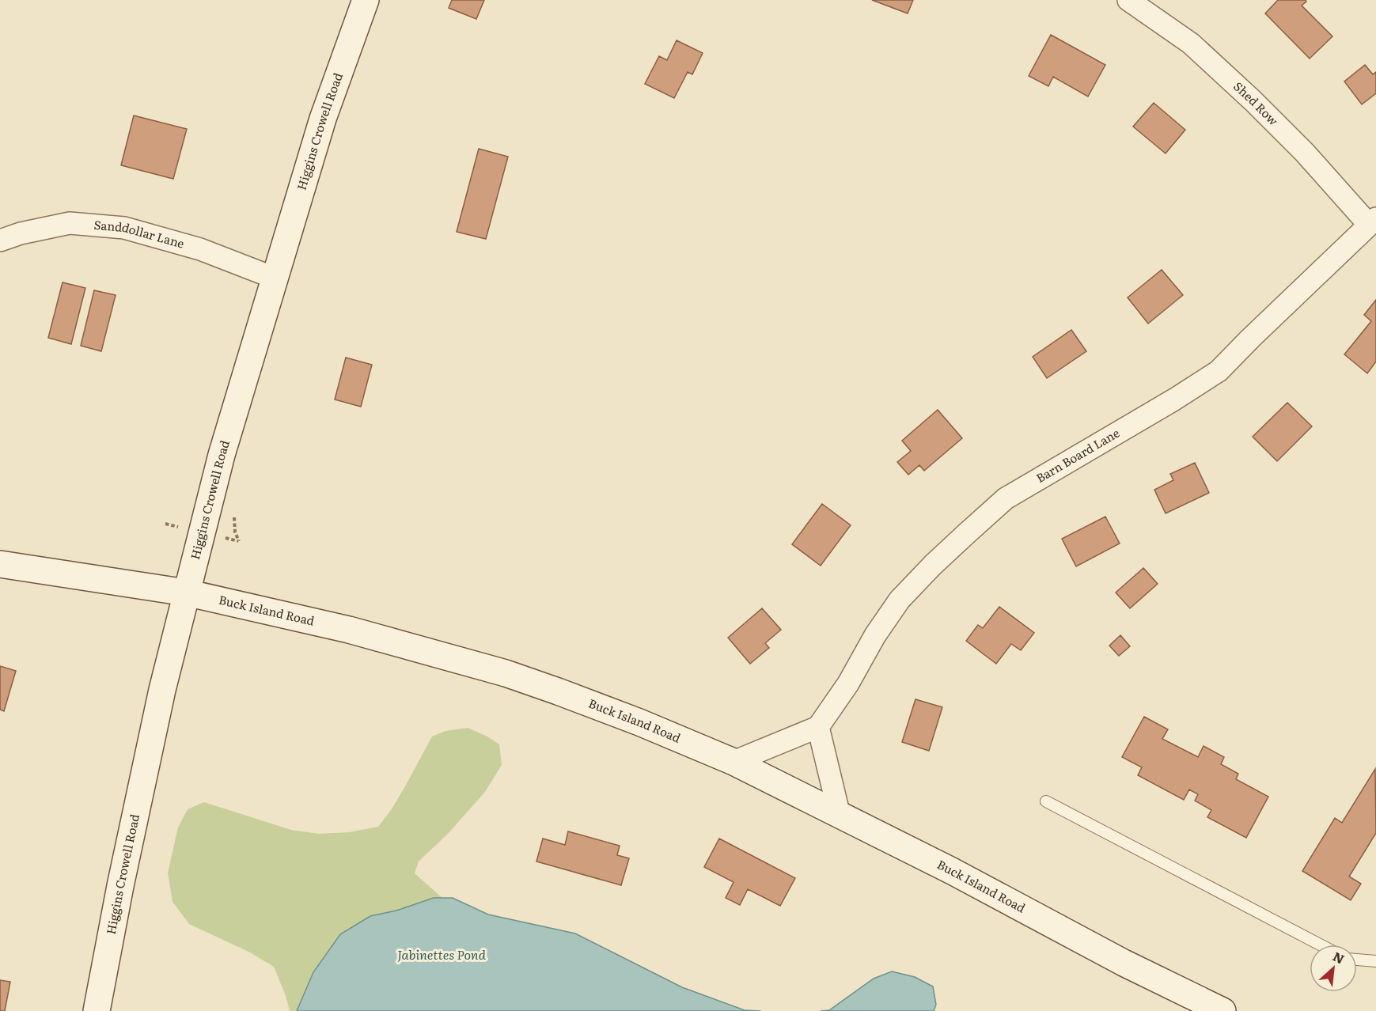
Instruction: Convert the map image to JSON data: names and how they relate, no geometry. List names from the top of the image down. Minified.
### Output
{"streets":{"main road":["Higgins Crowell Road","Buck Island Road"],"street":["Shed Row","Sanddollar Lane","Barn Board Lane"]},"crossings":[["Shed Row","Barn Board Lane"],["Higgins Crowell Road","Sanddollar Lane"],["Higgins Crowell Road","Buck Island Road"]],"water":["Jabinettes Pond"],"north":"top right"}
